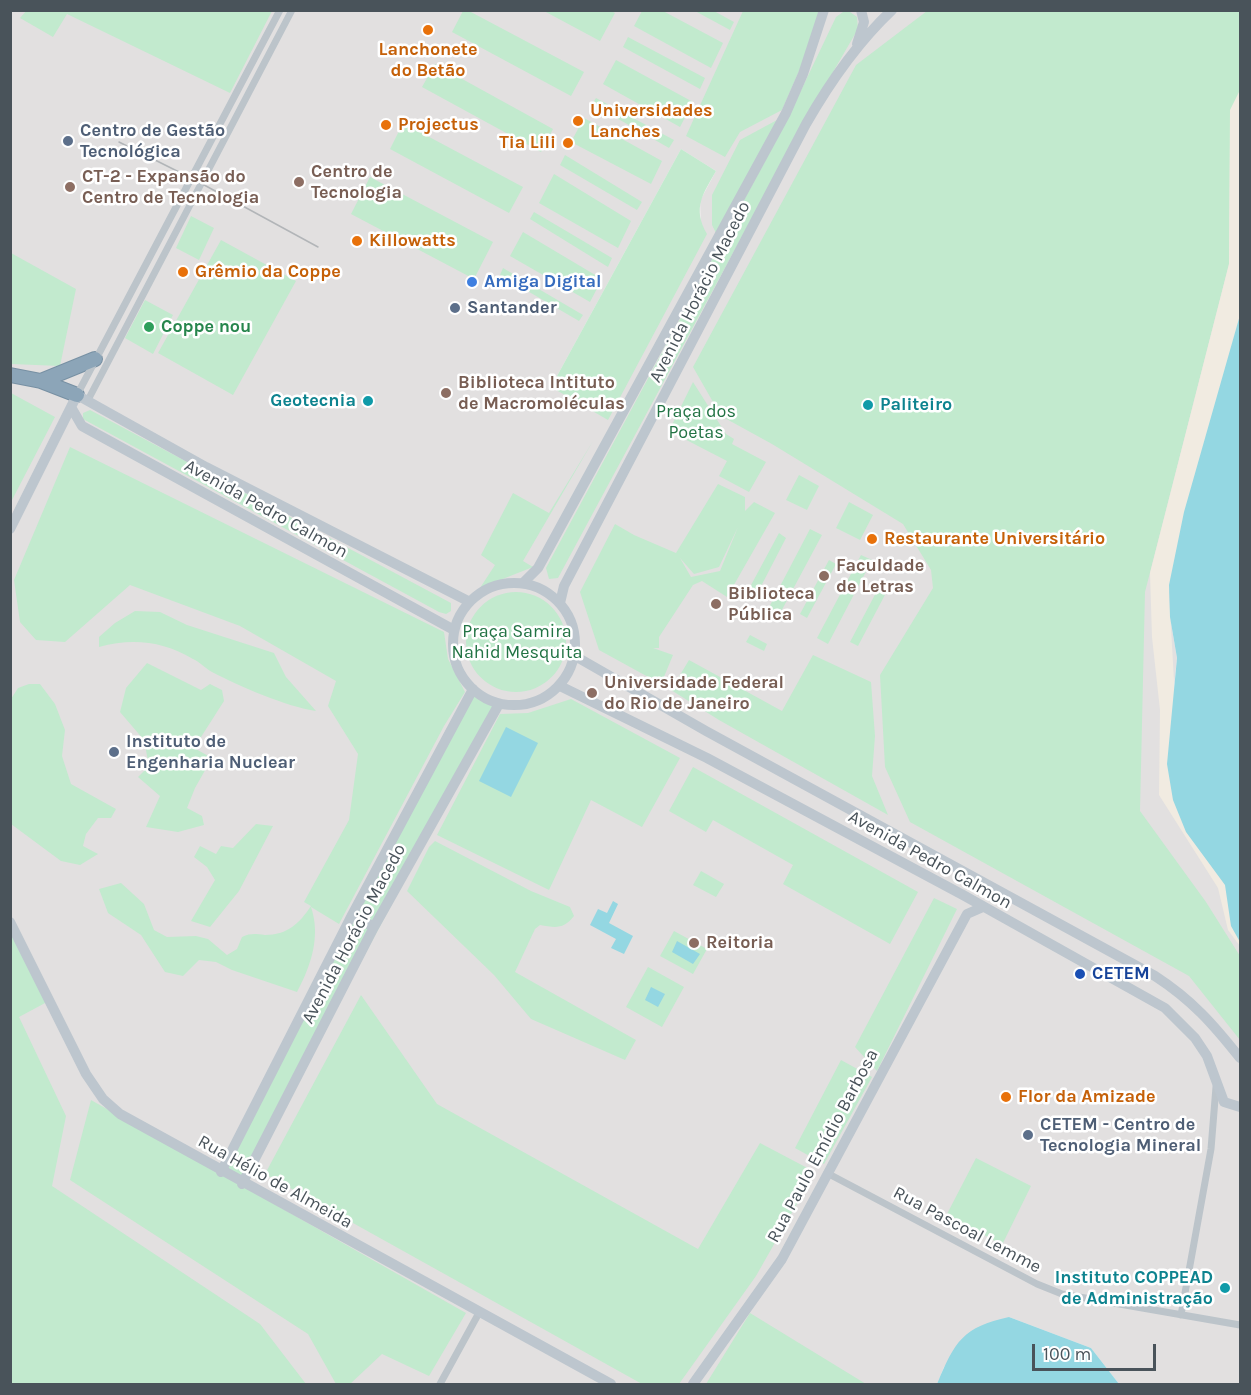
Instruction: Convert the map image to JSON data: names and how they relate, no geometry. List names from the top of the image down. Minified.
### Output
{"streets":{"street":["Avenida Horácio Macedo","Avenida Pedro Calmon","Rua Paulo Emídio Barbosa","Rua Hélio de Almeida","Rua Pascoal Lemme"]},"crossings":[["Avenida Horácio Macedo","Avenida Pedro Calmon"],["Avenida Horácio Macedo","Rua Hélio de Almeida"],["Rua Paulo Emídio Barbosa","Rua Pascoal Lemme"]],"parks":["Praça dos Poetas","Praça Samira Nahid Mesquita"],"places":["Lanchonete do Betão","Universidades Lanches","Projectus","Centro de Gestão Tecnológica","Tia Lili","Centro de Tecnologia","CT-2 - Expansão do Centro de Tecnologia","Killowatts","Grêmio da Coppe","Amiga Digital","Santander","Coppe nou","Biblioteca Intituto de Macromoléculas","Geotecnia","Paliteiro","Restaurante Universitário","Faculdade de Letras","Biblioteca Pública","Universidade Federal do Rio de Janeiro","Instituto de Engenharia Nuclear","Reitoria","CETEM","Flor da Amizade","CETEM - Centro de Tecnologia Mineral","Instituto COPPEAD de Administração"],"scale_bar":"100 m"}
